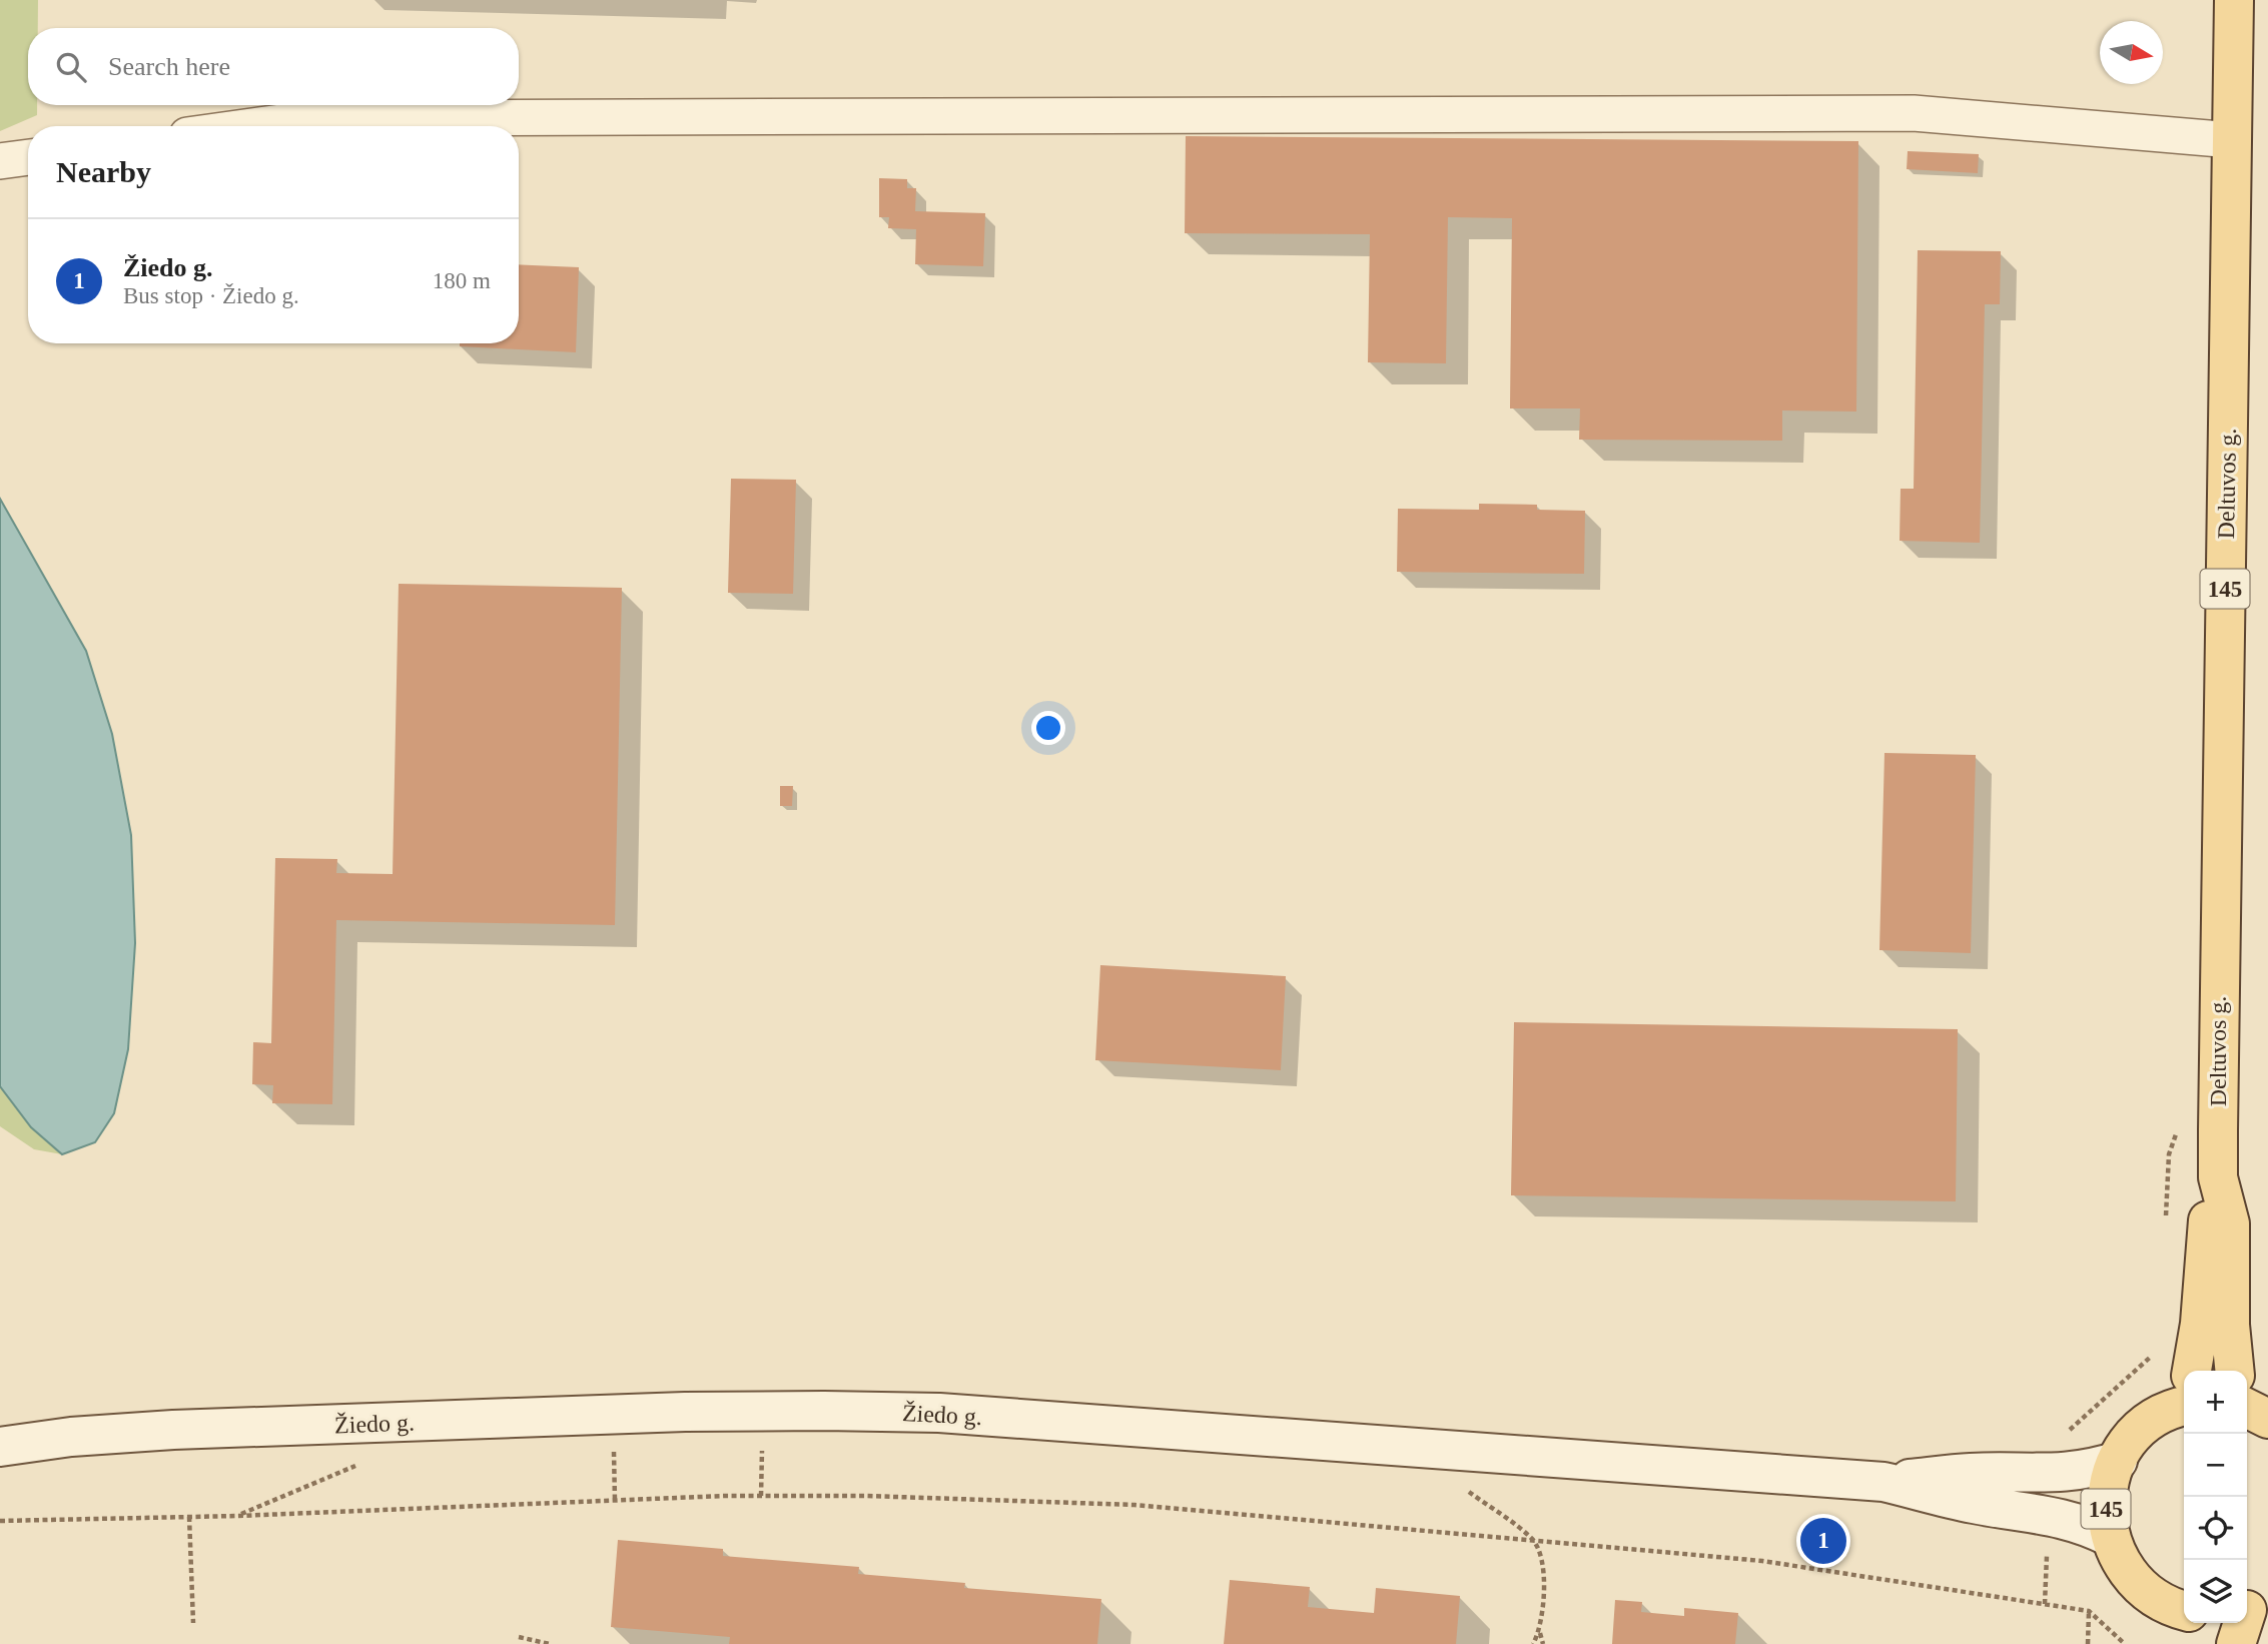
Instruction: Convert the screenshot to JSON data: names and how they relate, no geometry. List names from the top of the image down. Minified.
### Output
{"streets":{"main road":["Deltuvos g.","145"],"street":["Žiedo g."]},"crossings":[["145","Žiedo g."]],"north":"right","page":{"search":"Search here","heading":"Nearby","list":[{"mark":"1","name":"Žiedo g.","note":"Bus stop · Žiedo g.","value":"180 m"}],"map_buttons":["+","−"],"pins":"1"}}
